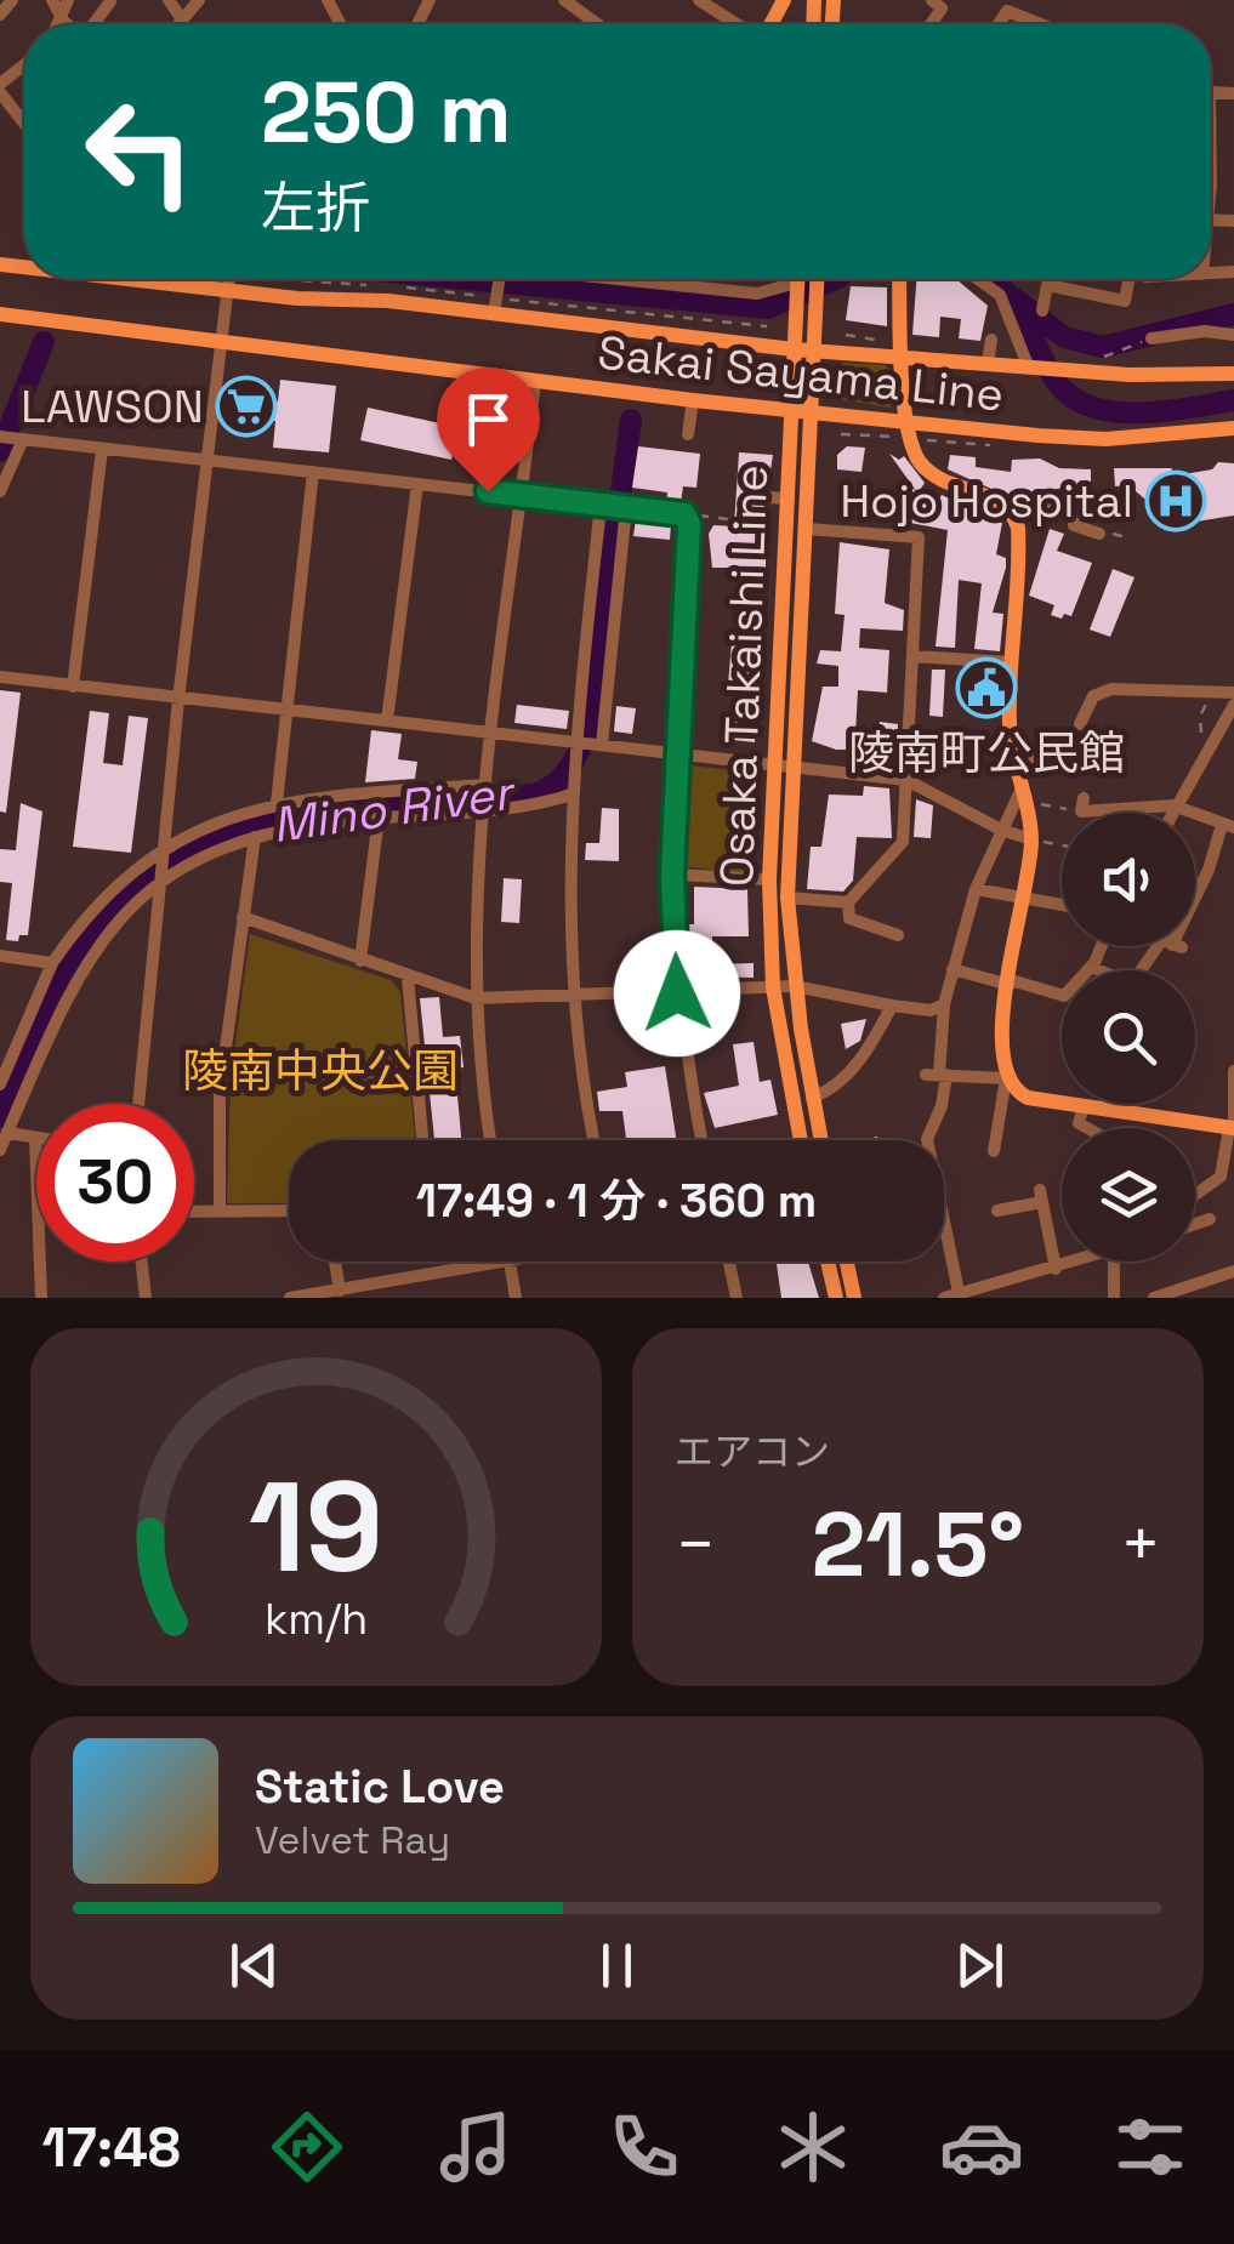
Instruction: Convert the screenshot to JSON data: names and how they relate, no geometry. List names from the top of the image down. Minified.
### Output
{"streets":{"main road":["Sakai Sayama Line","Osaka Takaishi Line"]},"crossings":[["Sakai Sayama Line","Osaka Takaishi Line"]],"water":["Mino River"],"parks":["陵南中央公園"],"places":{"supermarket":["LAWSON"],"hospital":["Hojo Hospital"],"public building":["陵南町公民館"]},"page":{"turn":["250 m","左折"],"limit":"30","trip":"17:49 · 1 分 · 360 m","tile":"エアコン","heat":["−","21.5°","+"],"song":["Static Love","Velvet Ray"],"tabs":"17:48","gauge":["19","km/h"]}}
